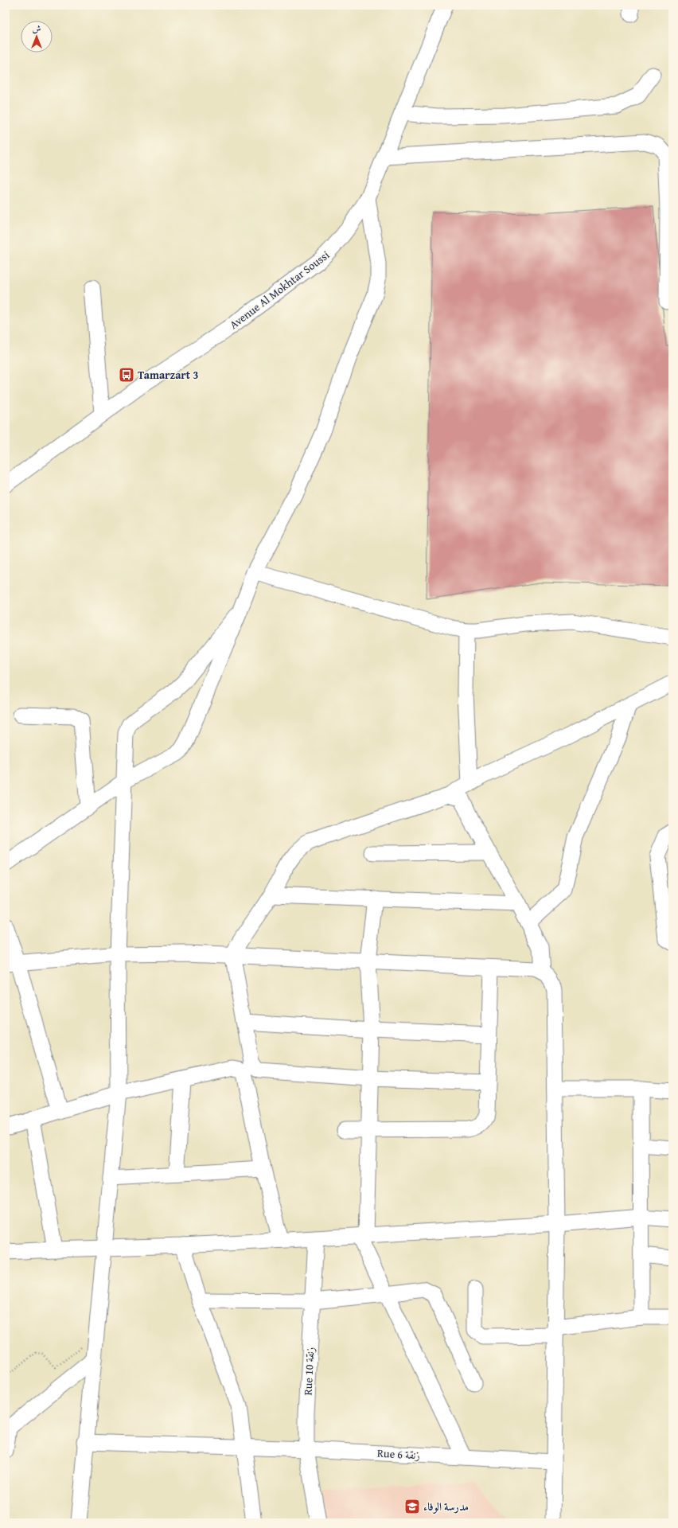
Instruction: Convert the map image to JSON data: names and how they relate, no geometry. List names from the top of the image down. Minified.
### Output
{"streets":{"street":["Avenue Al Mokhtar Soussi","Rue 10 زنقة","Rue 6 زنقة"]},"crossings":[["Rue 10 زنقة","Rue 6 زنقة"]],"places":{"bus stop":["Tamarzart 3"],"school or university":["مدرسة الوفاء"]},"north":"top"}
